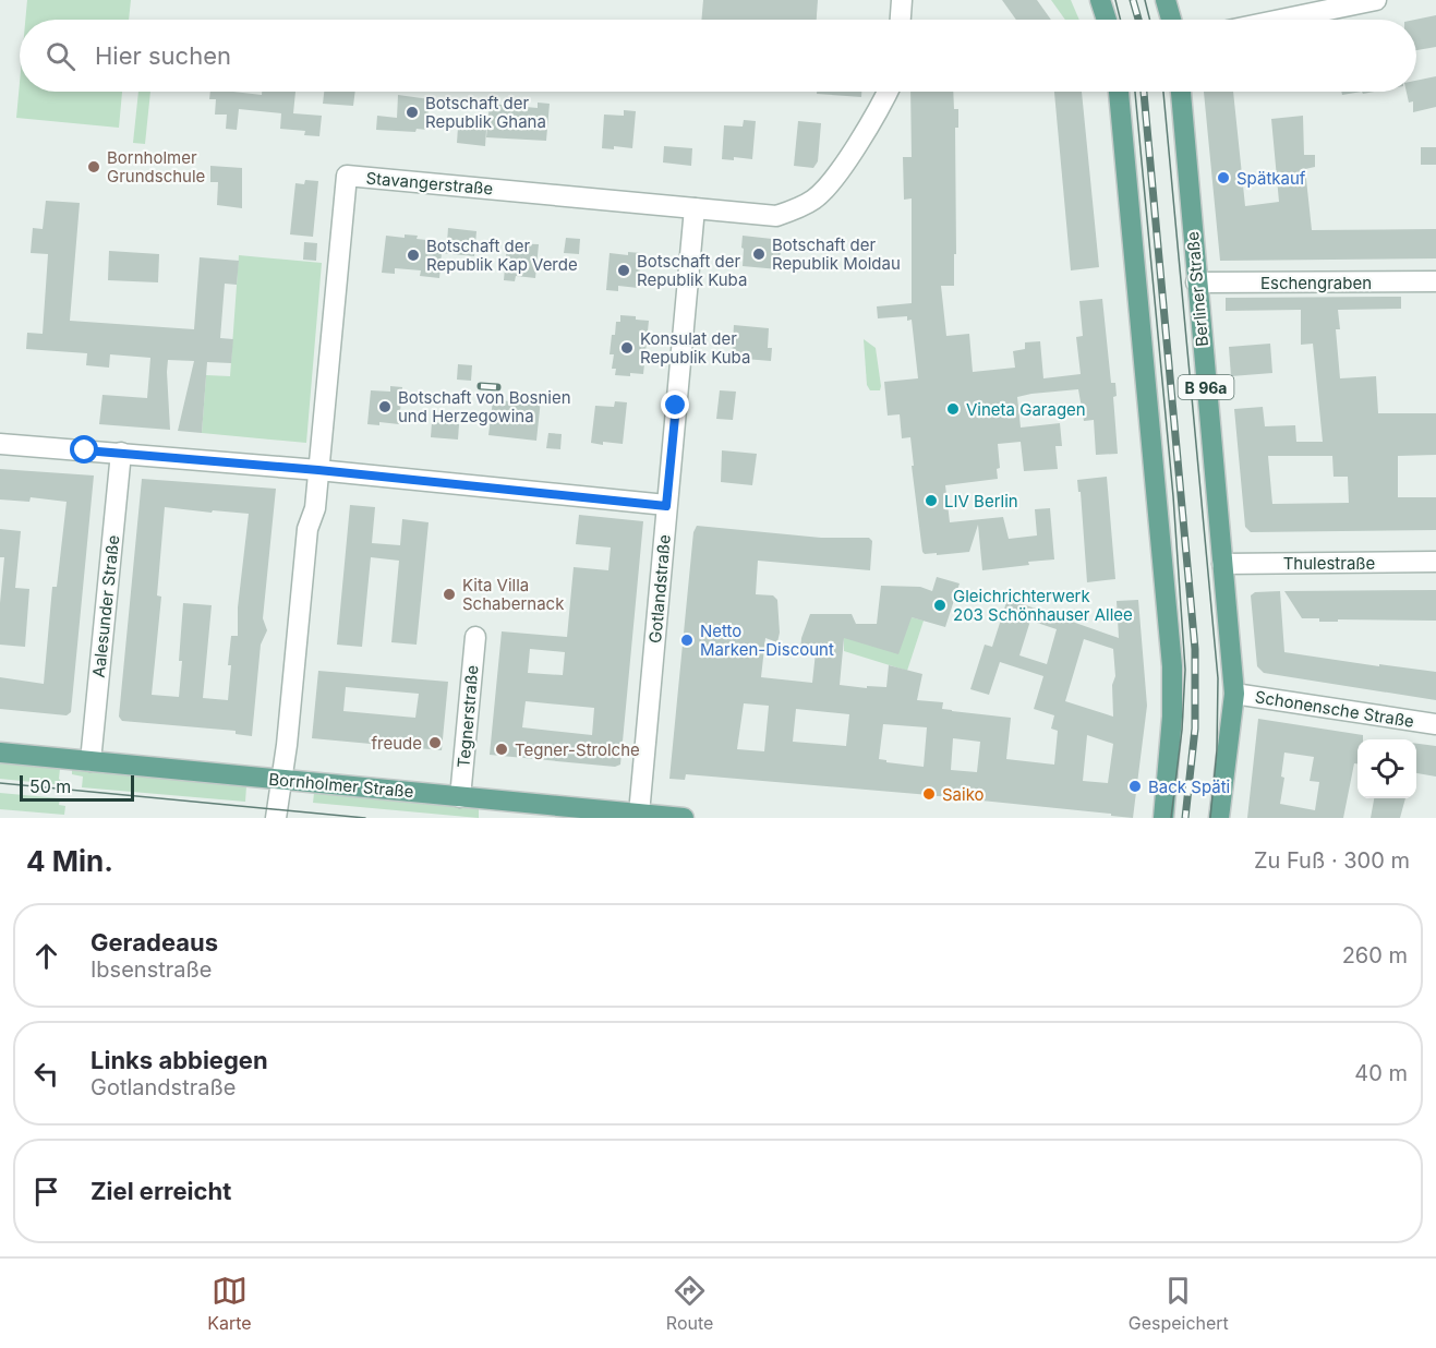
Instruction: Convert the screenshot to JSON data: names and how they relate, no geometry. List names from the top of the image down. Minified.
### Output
{"streets":{"main road":["Berliner Straße","B 96a","Bornholmer Straße"],"street":["Stavangerstraße","Eschengraben","Thulestraße","Gotlandstraße","Aalesunder Straße","Schonensche Straße","Tegnerstraße"]},"crossings":[["Stavangerstraße","Gotlandstraße"],["Stavangerstraße","Bornholmer Straße"],["Eschengraben","Berliner Straße"],["Berliner Straße","B 96a"],["Berliner Straße","Thulestraße"],["Berliner Straße","Schonensche Straße"],["B 96a","Schonensche Straße"],["Gotlandstraße","Bornholmer Straße"],["Aalesunder Straße","Bornholmer Straße"],["Tegnerstraße","Bornholmer Straße"]],"places":["Botschaft der Republik Ghana","Bornholmer Grundschule","Spätkauf","Botschaft der Republik Moldau","Botschaft der Republik Kap Verde","Botschaft der Republik Kuba","Konsulat der Republik Kuba","Botschaft von Bosnien und Herzegowina","Vineta Garagen","LIV Berlin","Kita Villa Schabernack","Gleichrichterwerk 203 Schönhauser Allee","Netto Marken-Discount","freude","Tegner-Strolche","Back Späti","Saiko"],"scale_bar":"50 m","page":{"search":"Hier suchen","scale":"50 m","heading":["4 Min.","Zu Fuß · 300 m"],"list":[["Geradeaus","Ibsenstraße","260 m"],["Links abbiegen","Gotlandstraße","40 m"],"Ziel erreicht"],"nav":["Karte","Route","Gespeichert"]}}
